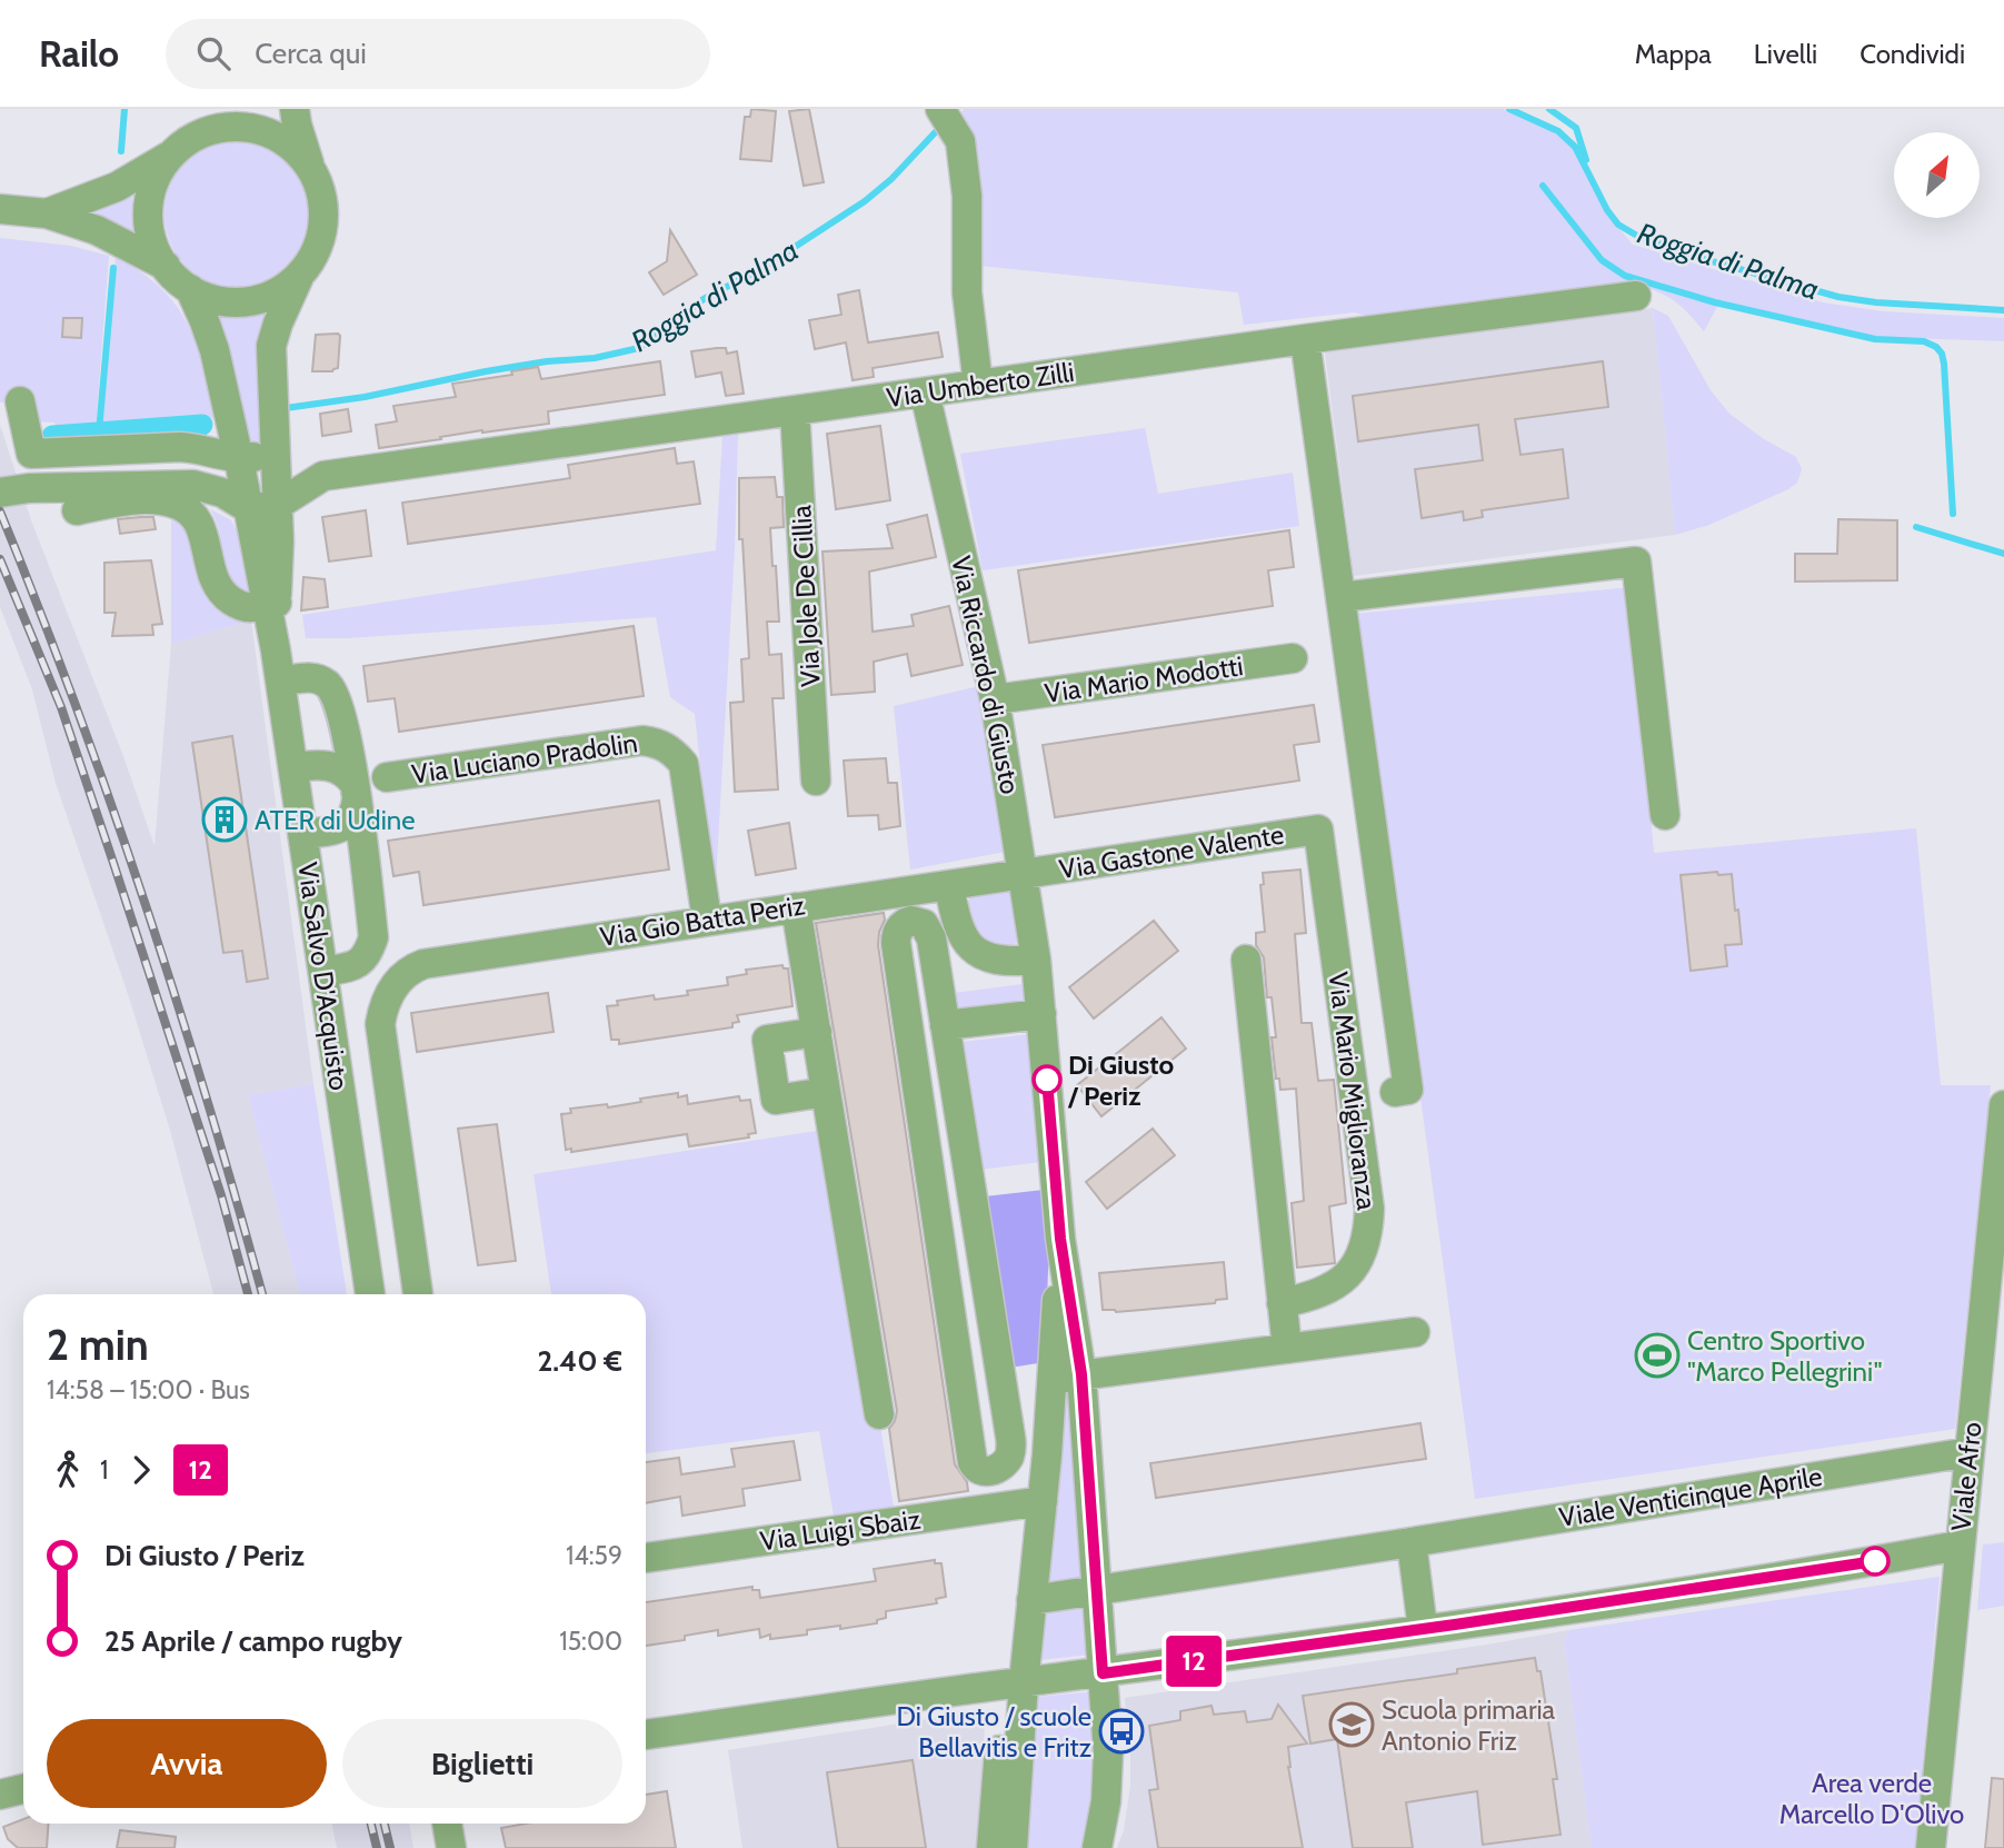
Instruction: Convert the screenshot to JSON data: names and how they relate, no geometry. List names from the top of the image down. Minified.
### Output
{"streets":{"street":["Via Umberto Zilli","Via Jole De Cillia","Via Riccardo di Giusto","Via Mario Modotti","Via Luciano Pradolin","Via Gastone Valente","Via Gio Batta Periz","Via Salvo D'Acquisto","Via Mario Miglioranza","Viale Afro","Viale Venticinque Aprile","Via Luigi Sbaiz"]},"crossings":[["Via Umberto Zilli","Via Jole De Cillia"],["Via Umberto Zilli","Via Riccardo di Giusto"],["Via Umberto Zilli","Via Salvo D'Acquisto"],["Via Riccardo di Giusto","Via Mario Modotti"],["Via Riccardo di Giusto","Via Gastone Valente"],["Via Riccardo di Giusto","Via Gio Batta Periz"],["Via Riccardo di Giusto","Viale Venticinque Aprile"],["Via Riccardo di Giusto","Via Luigi Sbaiz"],["Via Luciano Pradolin","Via Gio Batta Periz"],["Via Gastone Valente","Via Gio Batta Periz"],["Via Gastone Valente","Via Mario Miglioranza"],["Viale Afro","Viale Venticinque Aprile"]],"water":["Roggia di Palma"],"parks":["Area verde Marcello D'Olivo"],"places":{"building":["ATER di Udine"],"other":["Di Giusto / Periz"],"sports":["Centro Sportivo \"Marco Pellegrini\""],"school or university":["Scuola primaria Antonio Friz"],"bus stop":["Di Giusto / scuole Bellavitis e Fritz"]},"lines":["bus line 12"],"north":"top right","page":{"header":"Railo","search":"Cerca qui","nav":["Mappa","Livelli","Condividi"],"on_map":"12","heading":["2 min","14:58 – 15:00 · Bus","2.40 €"],"legs":["1","12"],"list":[{"name":"Di Giusto / Periz","value":"14:59"},{"name":"25 Aprile / campo rugby","value":"15:00"}],"buttons":["Avvia","Biglietti"]}}
